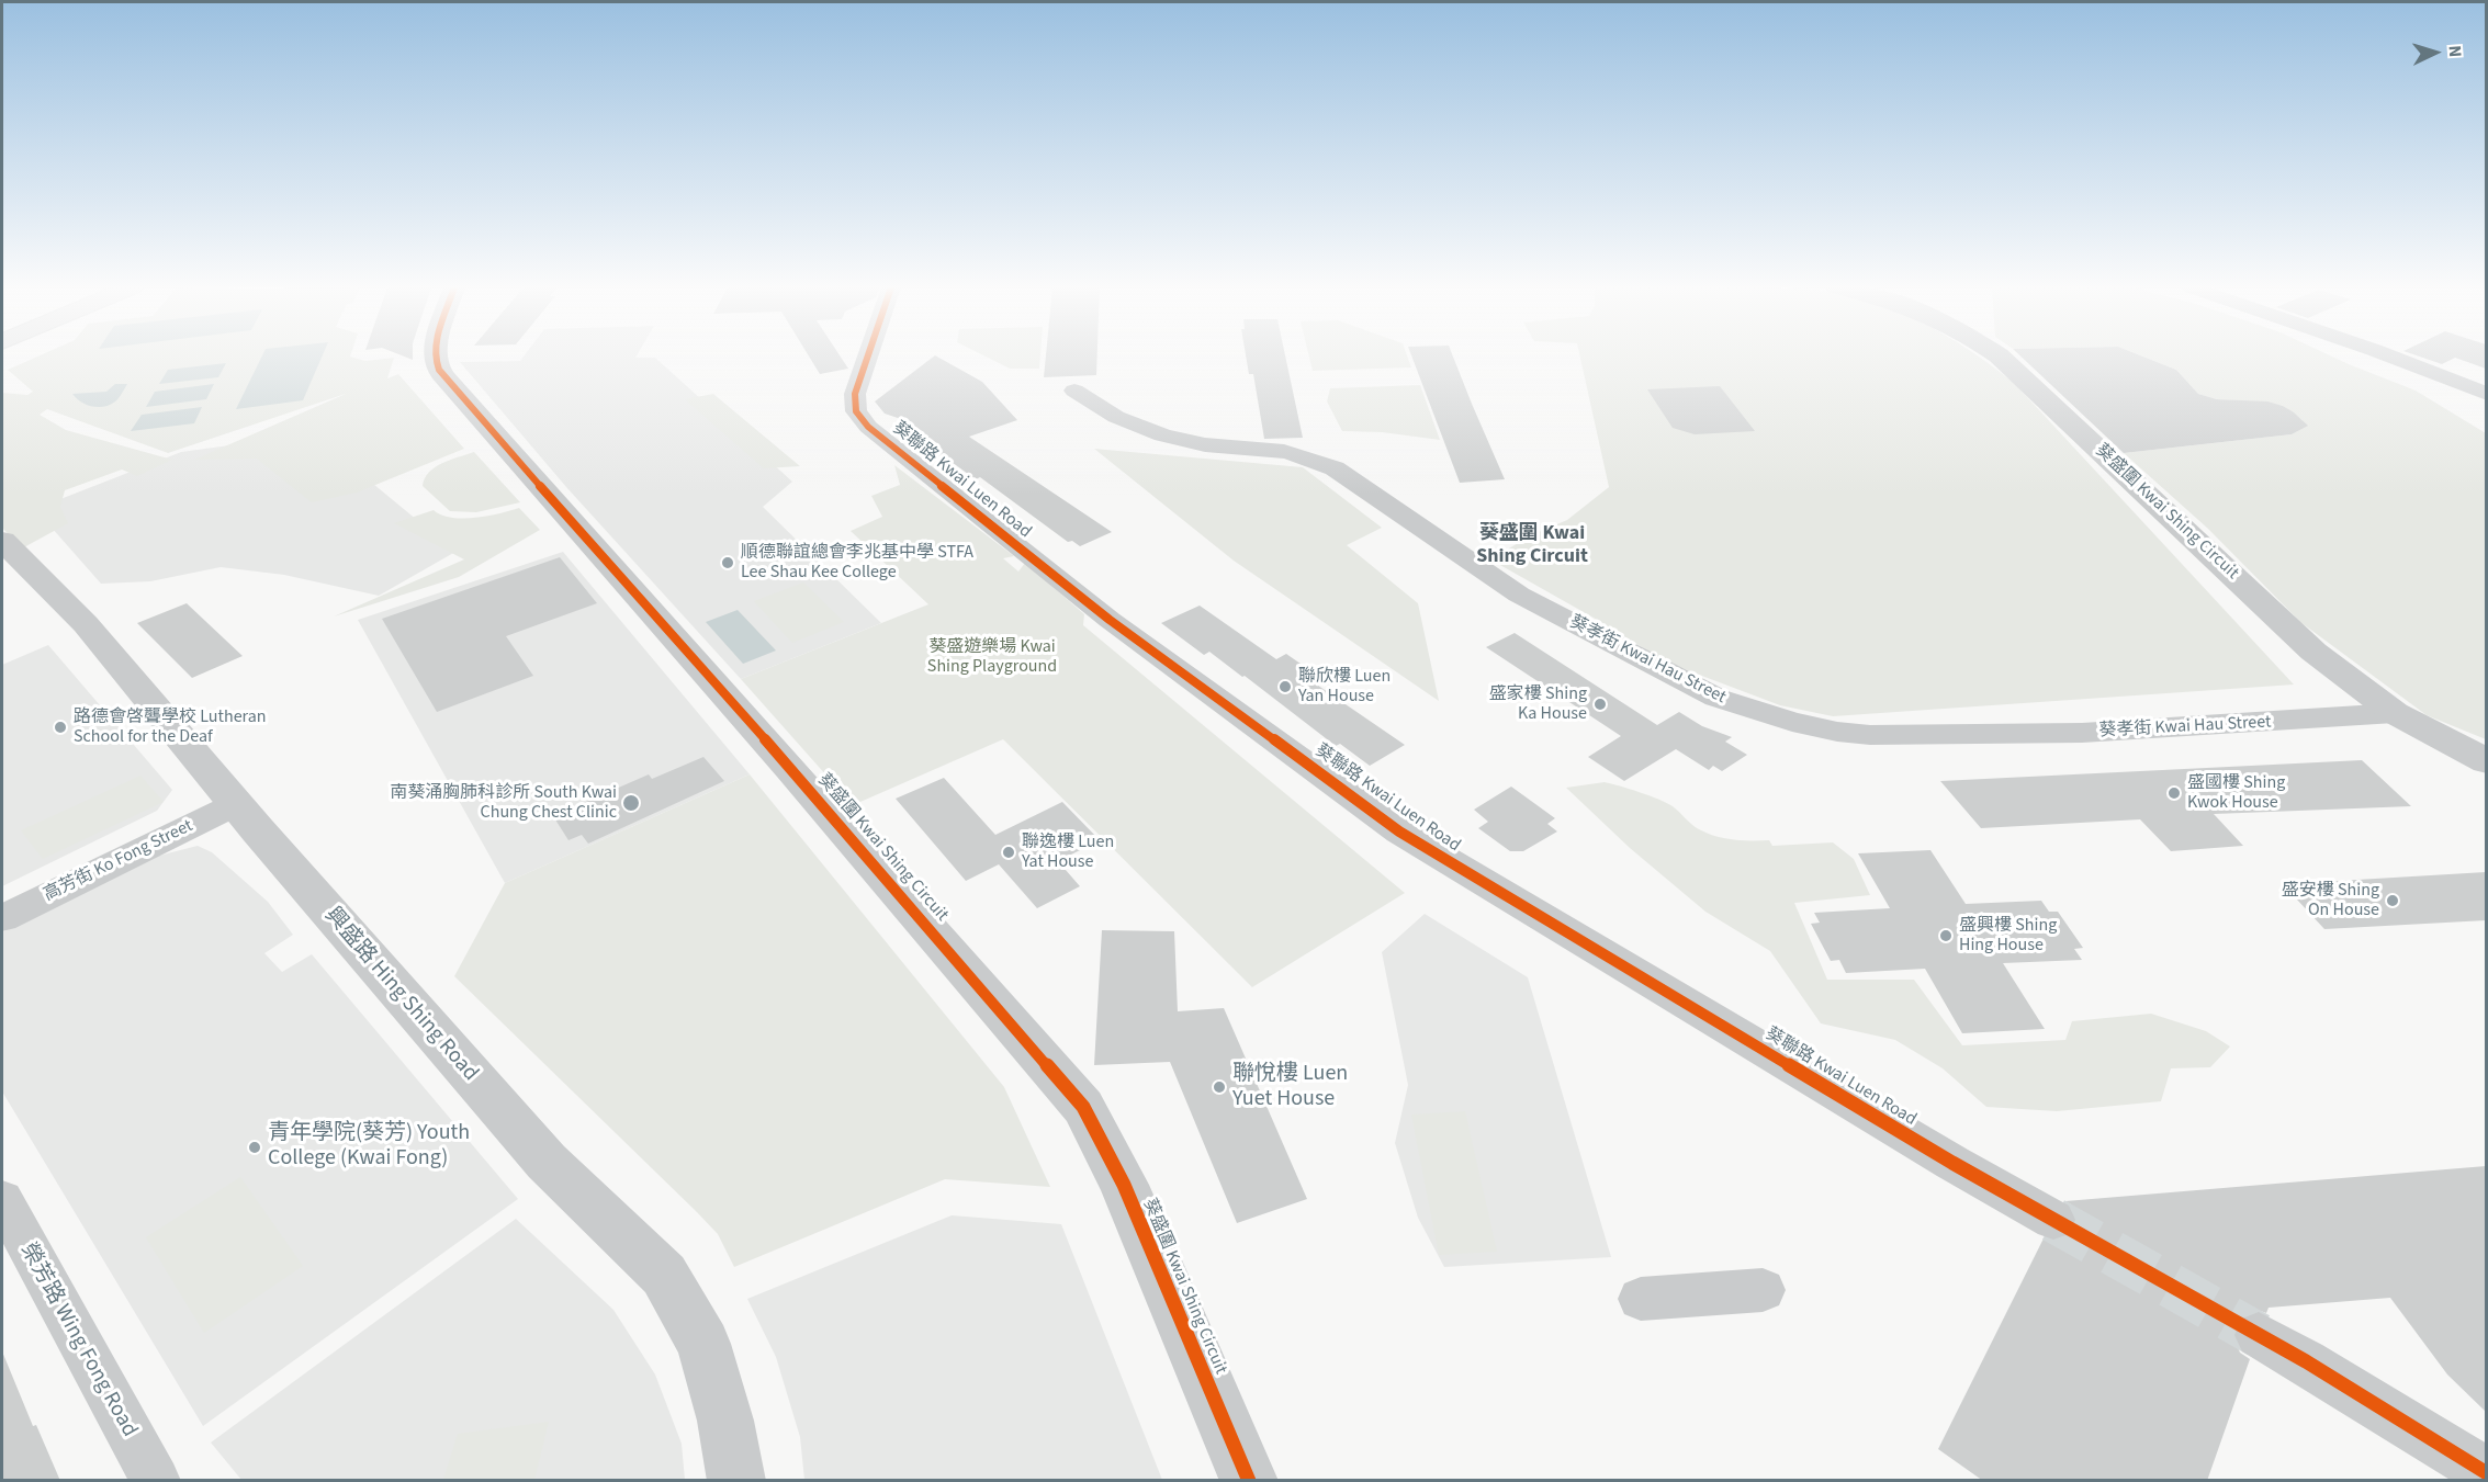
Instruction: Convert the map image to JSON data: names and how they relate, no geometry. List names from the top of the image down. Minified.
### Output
{"streets":{"street":["葵聯路 Kwai Luen Road","葵盛圍 Kwai Shing Circuit","葵孝街 Kwai Hau Street","高芳街 Ko Fong Street","興盛路 Hing Shing Road","榮芳路 Wing Fong Road"]},"crossings":[["葵盛圍 Kwai Shing Circuit","葵孝街 Kwai Hau Street"],["高芳街 Ko Fong Street","興盛路 Hing Shing Road"]],"districts":["葵盛圍 Kwai Shing Circuit"],"parks":["葵盛遊樂場 Kwai Shing Playground"],"places":["順德聯誼總會李兆基中學 STFA Lee Shau Kee College","聯欣樓 Luen Yan House","盛家樓 Shing Ka House","路德會啓聾學校 Lutheran School for the Deaf","盛國樓 Shing Kwok House","南葵涌胸肺科診所 South Kwai Chung Chest Clinic","聯逸樓 Luen Yat House","盛安樓 Shing On House","盛興樓 Shing Hing House","聯悅樓 Luen Yuet House","青年學院(葵芳) Youth College (Kwai Fong)"],"north":"right"}
